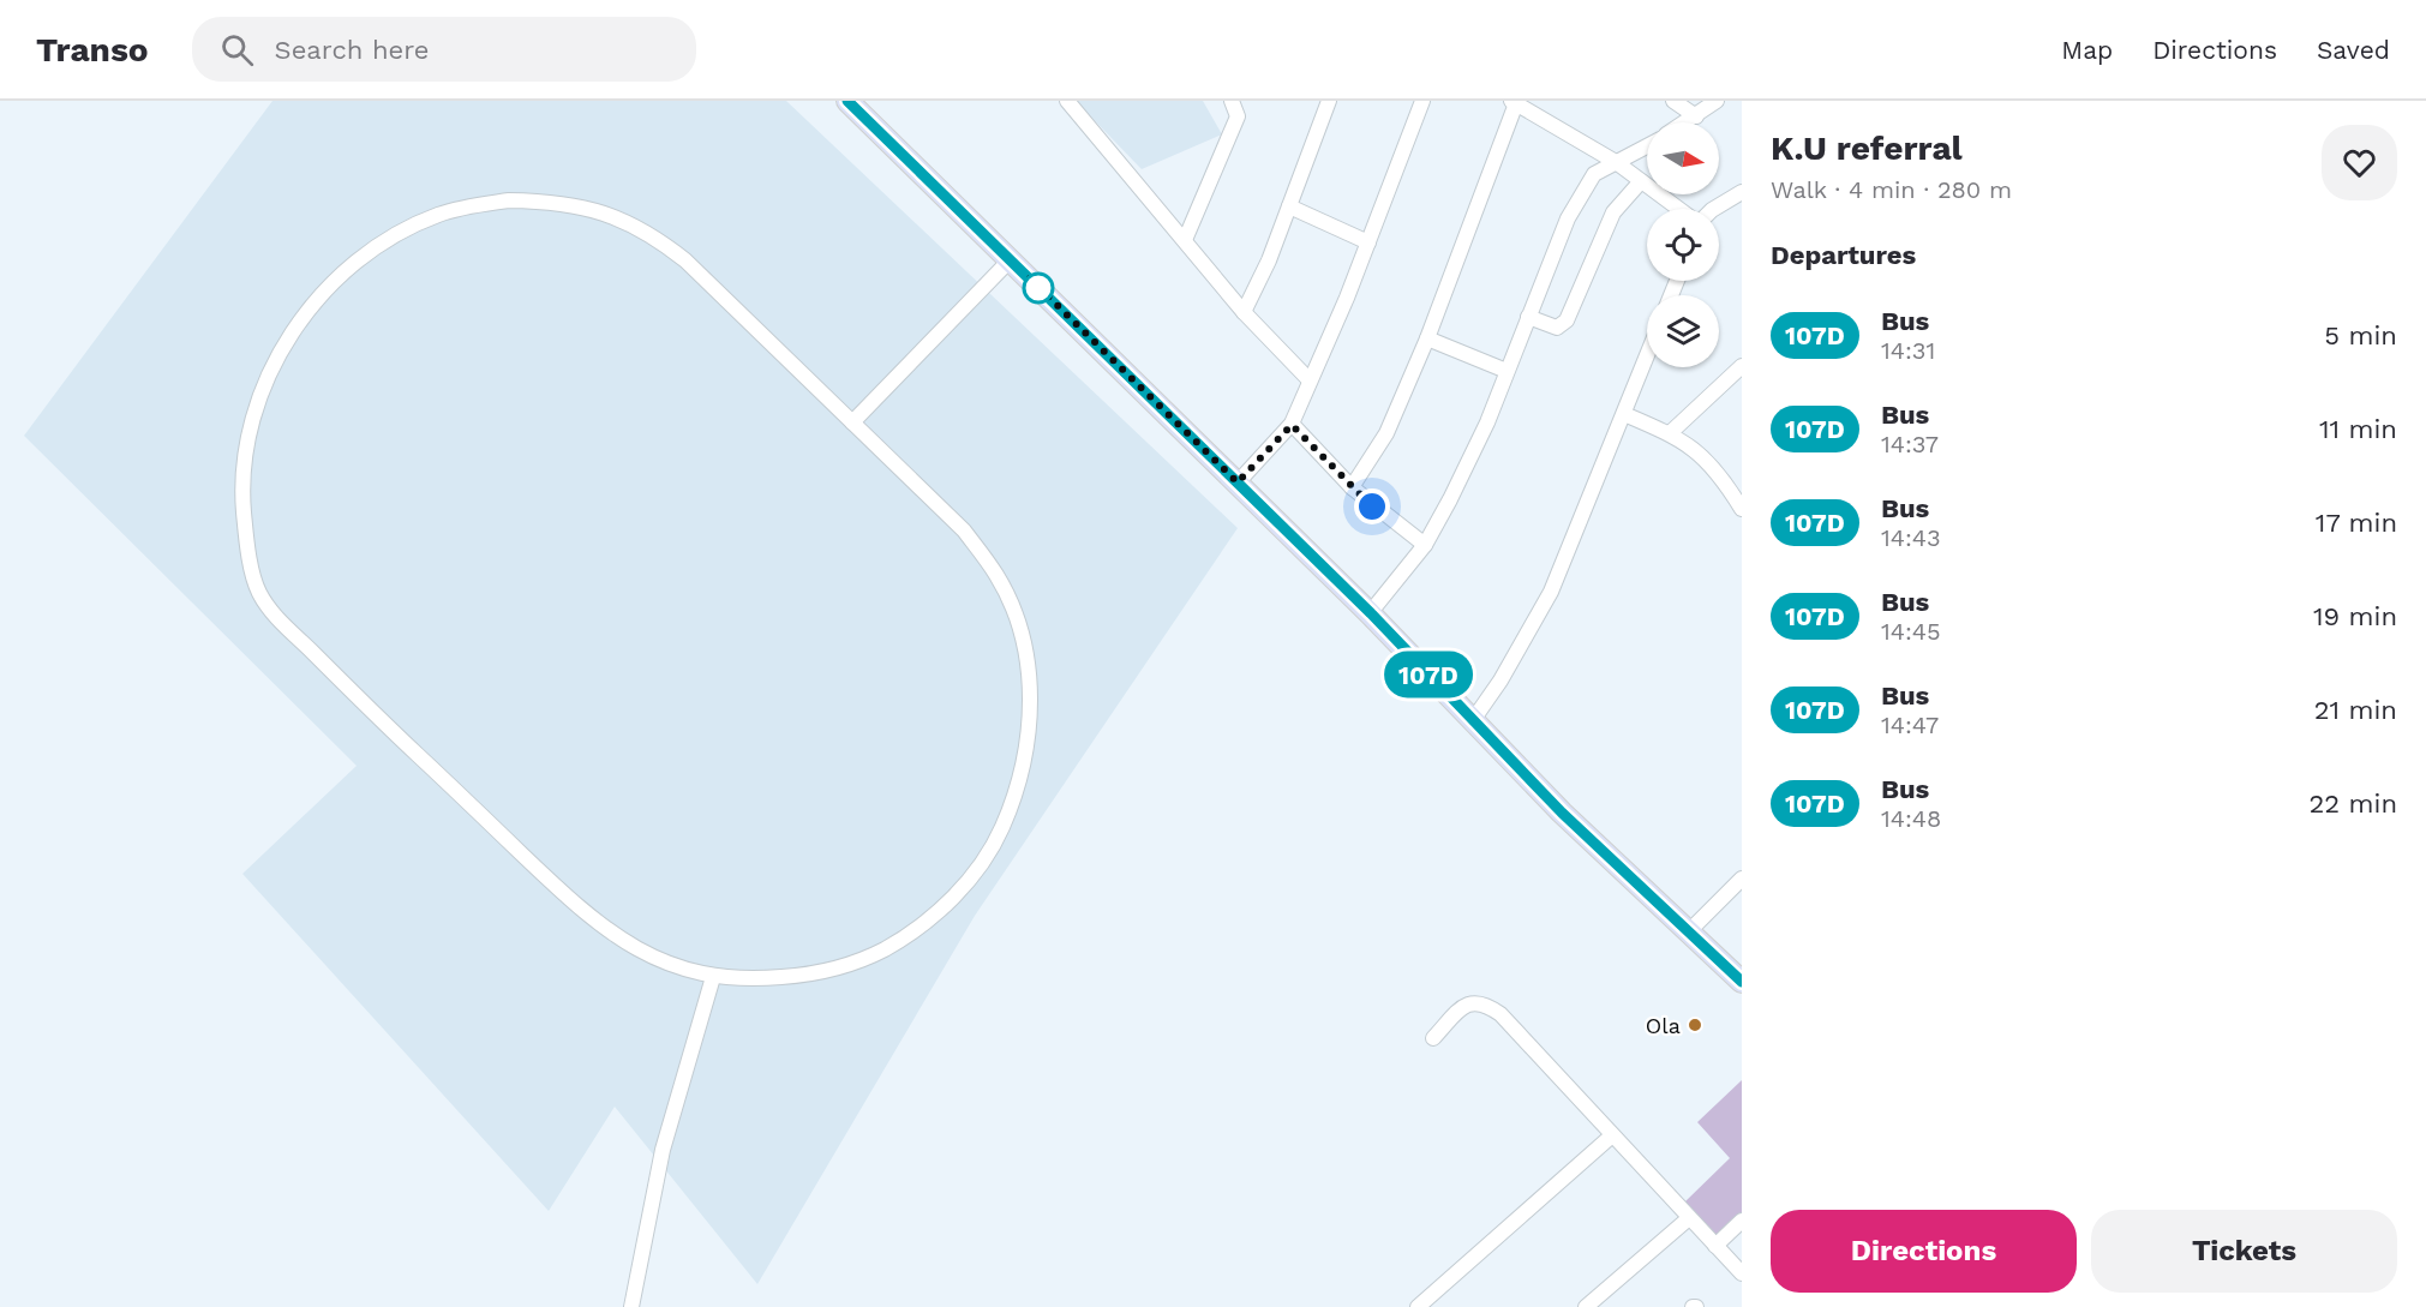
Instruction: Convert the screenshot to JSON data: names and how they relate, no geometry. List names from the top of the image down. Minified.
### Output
{"places":["Ola"],"lines":["bus line 107D"],"north":"right","page":{"header":"Transo","search":"Search here","nav":["Map","Directions","Saved"],"on_map":"107D","heading":[["K.U referral","Walk · 4 min · 280 m"],"Departures"],"list":[{"mark":"107D","name":"Bus","note":"14:31","value":"5 min"},{"mark":"107D","name":"Bus","note":"14:37","value":"11 min"},{"mark":"107D","name":"Bus","note":"14:43","value":"17 min"},{"mark":"107D","name":"Bus","note":"14:45","value":"19 min"},{"mark":"107D","name":"Bus","note":"14:47","value":"21 min"},{"mark":"107D","name":"Bus","note":"14:48","value":"22 min"}],"buttons":["Directions","Tickets"]}}
